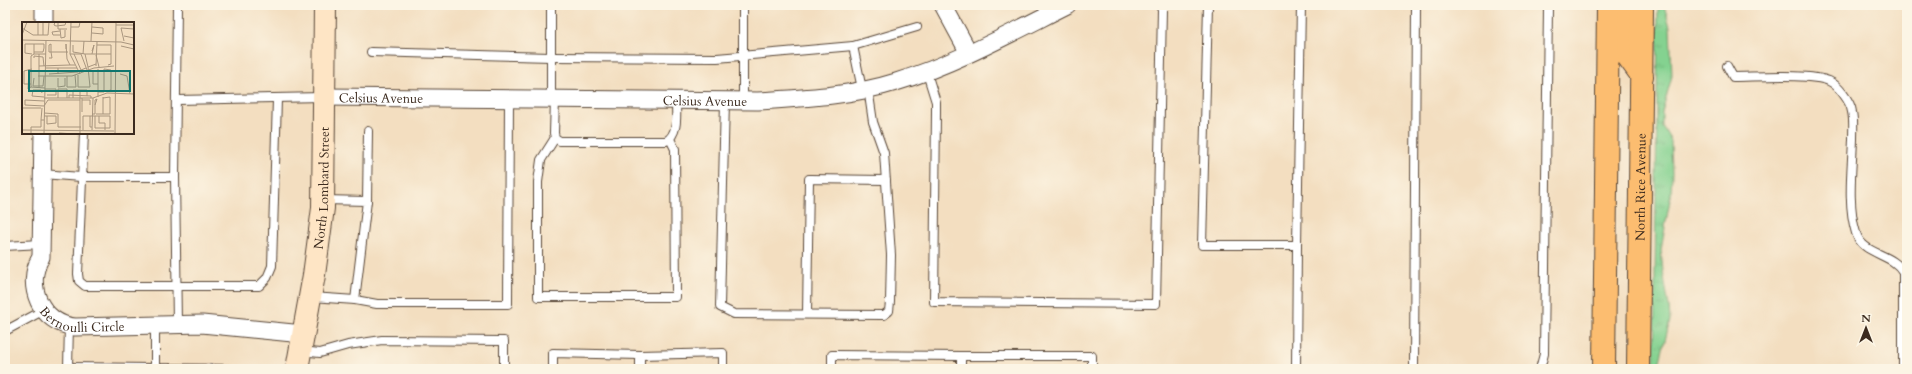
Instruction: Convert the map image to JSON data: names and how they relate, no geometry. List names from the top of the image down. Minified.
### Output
{"streets":{"highway":["North Rice Avenue"],"street":["Celsius Avenue","North Lombard Street","Bernoulli Circle"]},"crossings":[["Celsius Avenue","North Lombard Street"],["North Lombard Street","Bernoulli Circle"]],"north":"top"}
